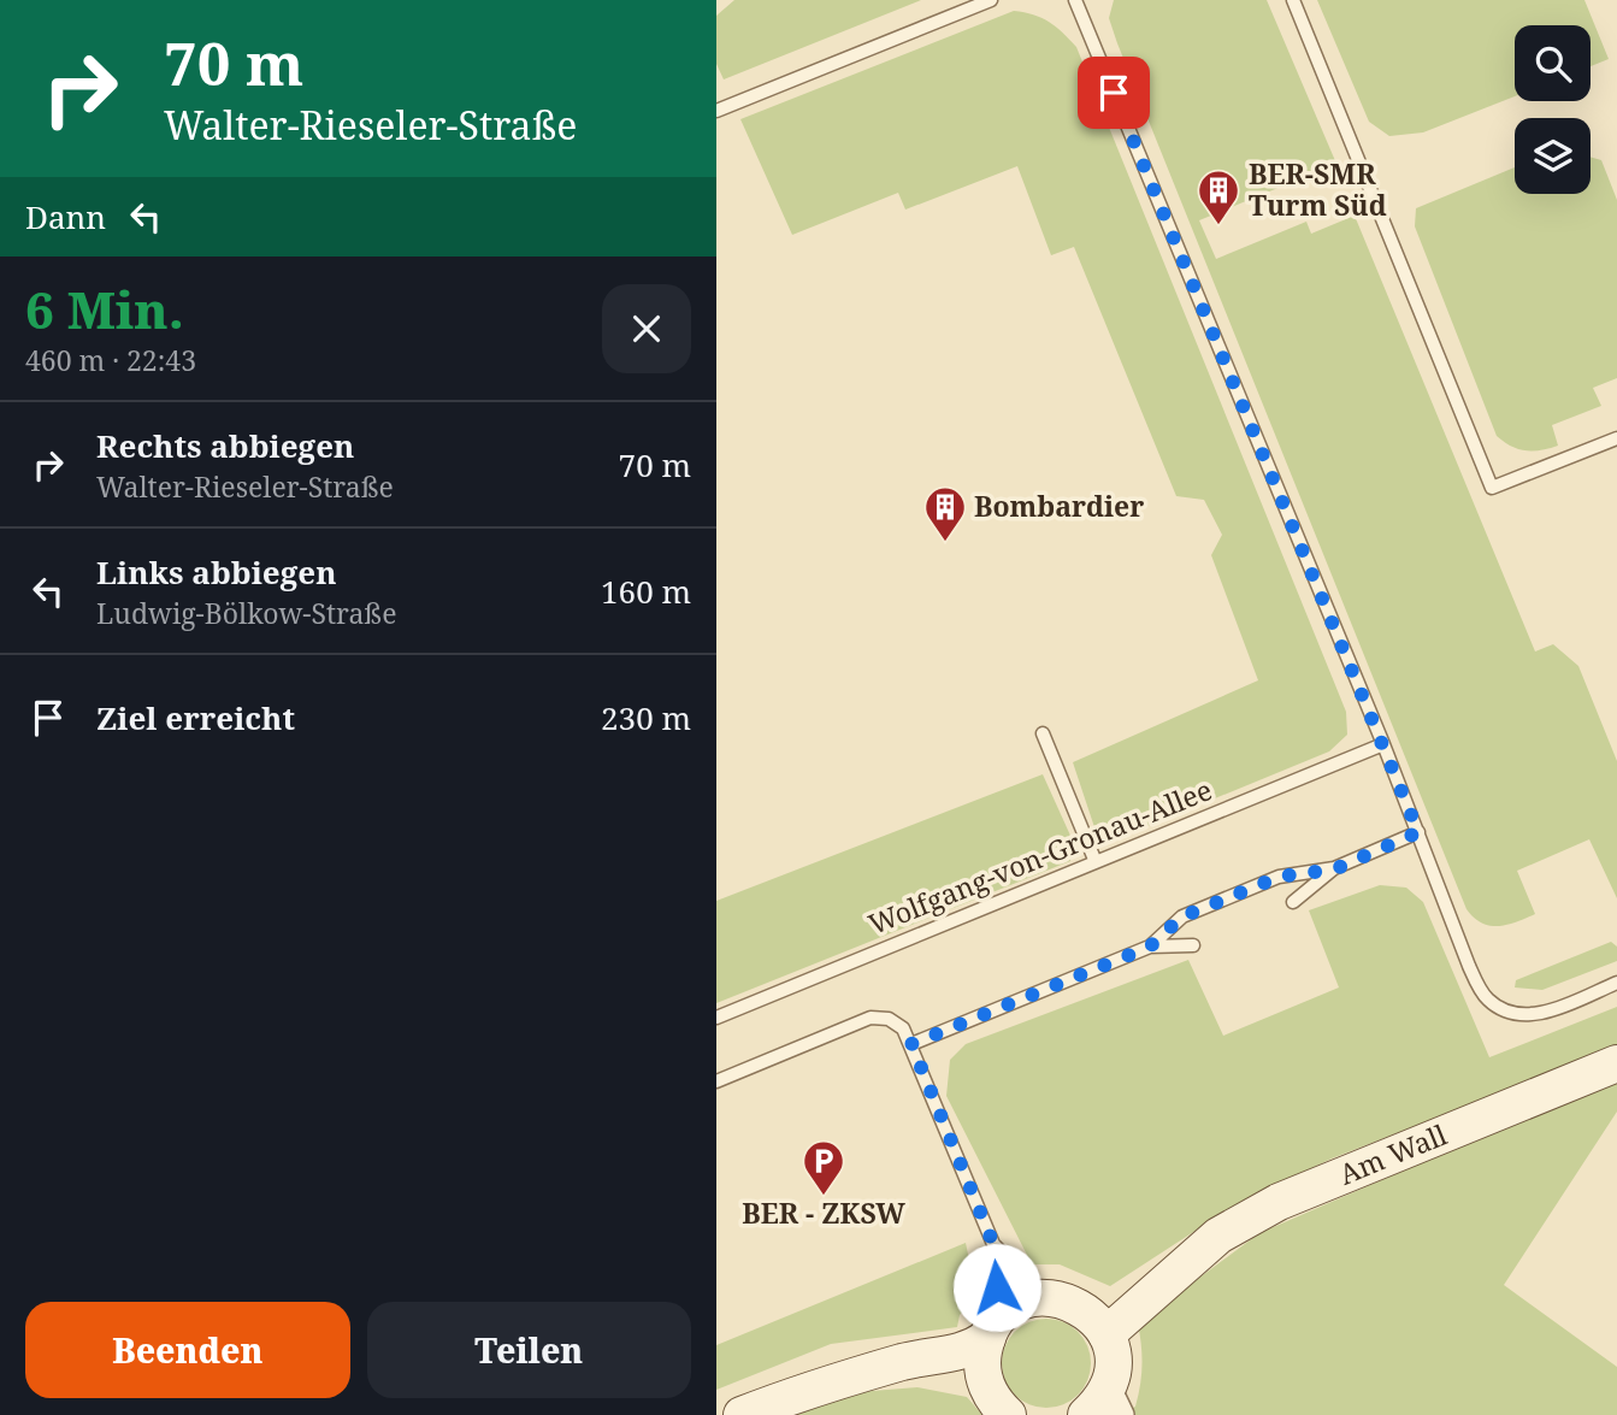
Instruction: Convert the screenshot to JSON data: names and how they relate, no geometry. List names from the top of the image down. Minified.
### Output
{"streets":{"street":["Am Wall"],"lane":["Wolfgang-von-Gronau-Allee"]},"places":{"building":["BER-SMR Turm Süd","Bombardier"],"parking":["BER - ZKSW"]},"page":{"turn":["70 m","Walter-Rieseler-Straße"],"then":"Dann","heading":["6 Min.","460 m · 22:43"],"list":[{"name":"Rechts abbiegen","note":"Walter-Rieseler-Straße","value":"70 m"},{"name":"Links abbiegen","note":"Ludwig-Bölkow-Straße","value":"160 m"},{"name":"Ziel erreicht","value":"230 m"}],"buttons":["Beenden","Teilen"]}}
